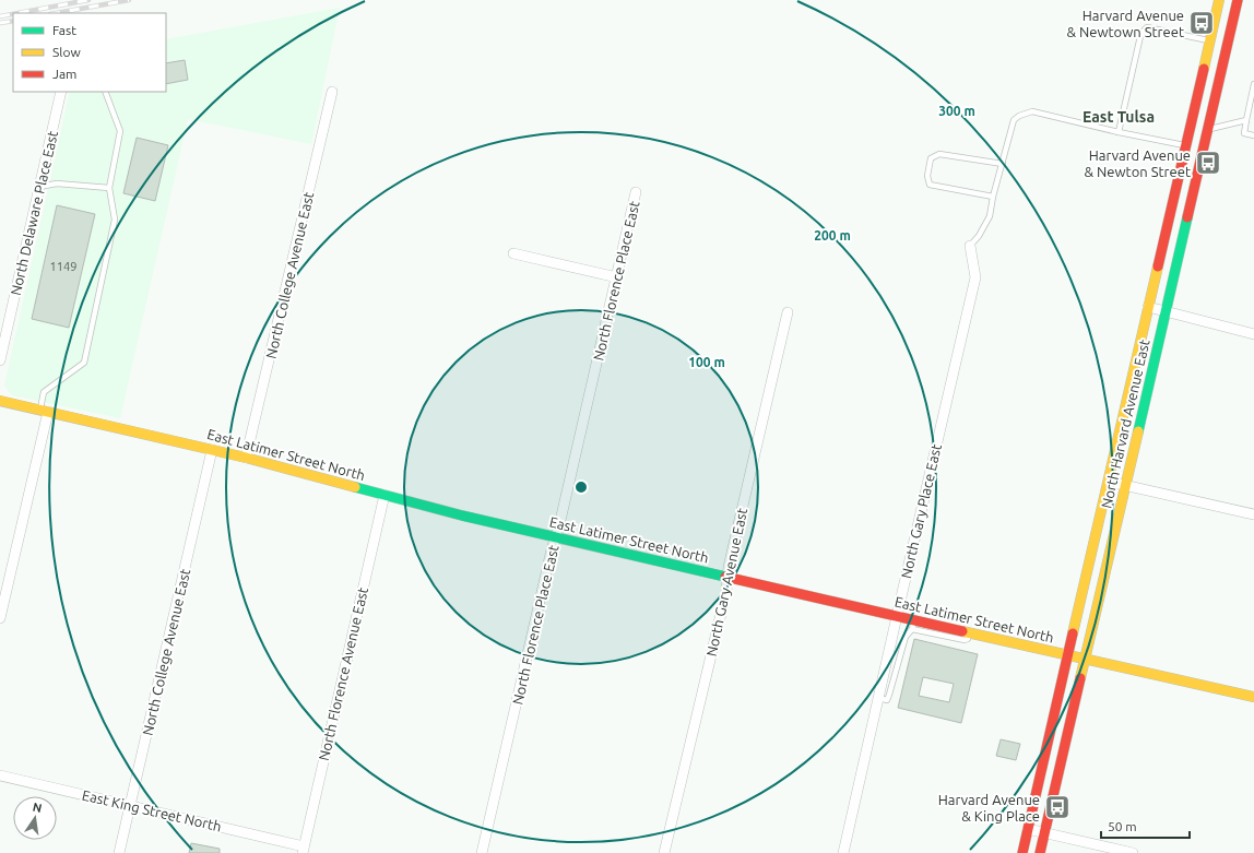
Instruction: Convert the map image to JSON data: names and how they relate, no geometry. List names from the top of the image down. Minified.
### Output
{"streets":{"main road":["North Harvard Avenue East","East Latimer Street North"],"street":["North Delaware Place East","North College Avenue East","North Florence Place East","North Gary Place East","North Gary Avenue East","North Florence Avenue East","East King Street North"]},"crossings":[["North College Avenue East","East Latimer Street North"],["North College Avenue East","East King Street North"],["North Florence Place East","East Latimer Street North"],["North Harvard Avenue East","East Latimer Street North"],["East Latimer Street North","North Gary Place East"],["East Latimer Street North","North Gary Avenue East"],["East Latimer Street North","North Florence Avenue East"],["North Florence Avenue East","East King Street North"]],"districts":["East Tulsa"],"places":{"bus stop":["Harvard Avenue & Newtown Street","Harvard Avenue & Newton Street","Harvard Avenue & King Place"]},"house_numbers":["1149"],"legend":["Fast","Slow","Jam"],"scale_bar":"50 m","north":"top","rings":["300 m","200 m","100 m"]}
